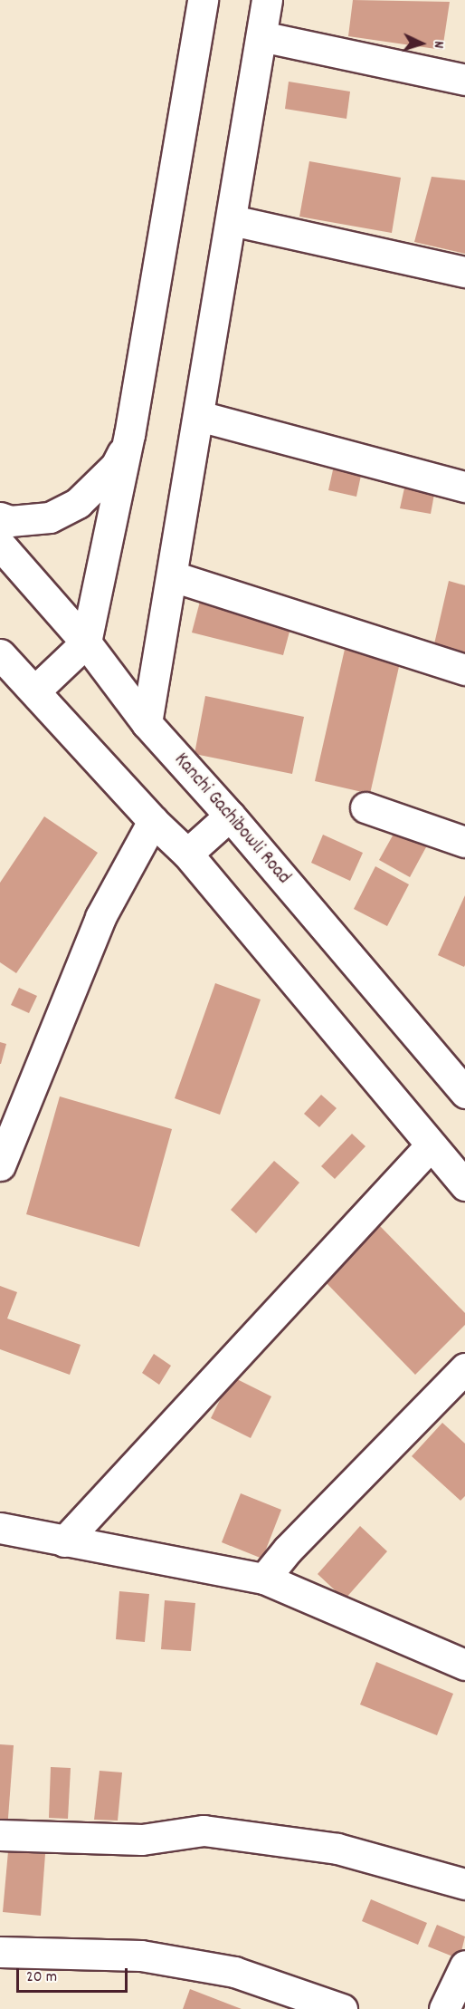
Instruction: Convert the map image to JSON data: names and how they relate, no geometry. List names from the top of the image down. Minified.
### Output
{"streets":{"street":["Kanchi Gachibowli Road"]},"scale_bar":"20 m","north":"right"}
